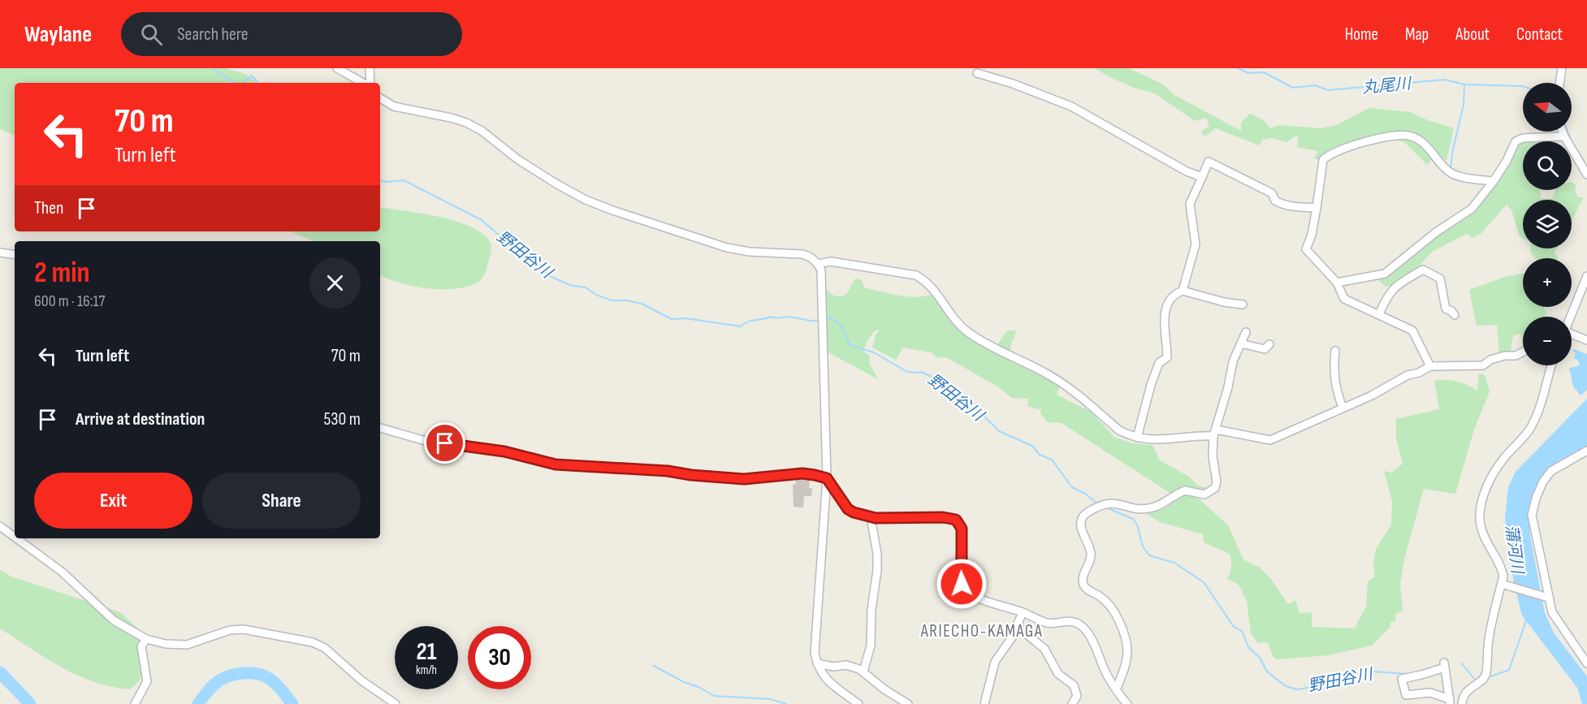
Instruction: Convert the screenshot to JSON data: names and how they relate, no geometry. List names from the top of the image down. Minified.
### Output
{"districts":["ARIECHO-KAMAGA"],"water":["丸尾川","野田谷川","蒲河川"],"north":"left","page":{"header":"Waylane","search":"Search here","nav":["Home","Map","About","Contact"],"map_buttons":["+","−"],"turn":["70 m","Turn left"],"then":"Then","heading":["2 min","600 m · 16:17"],"list":[{"name":"Turn left","value":"70 m"},{"name":"Arrive at destination","value":"530 m"}],"buttons":["Exit","Share"],"speed":"21 km/h","limit":"30"}}
